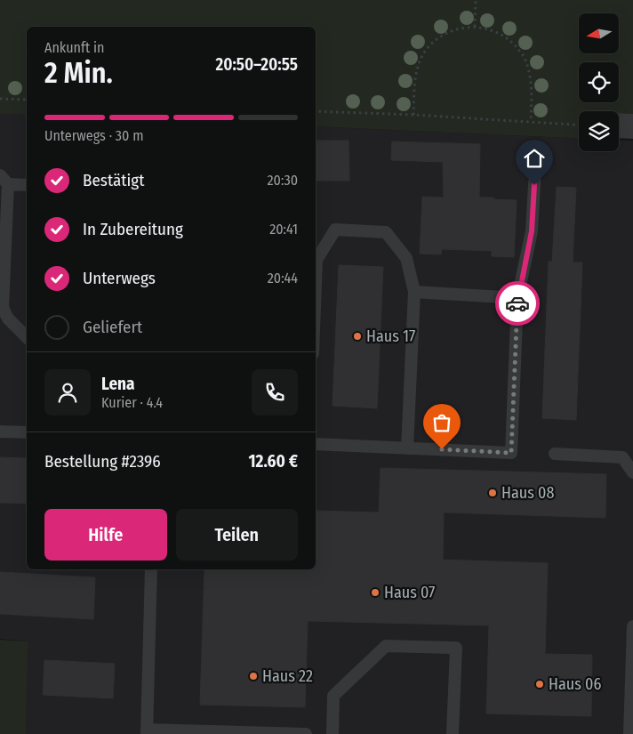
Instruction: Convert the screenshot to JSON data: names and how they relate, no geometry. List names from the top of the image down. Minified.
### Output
{"places":["Haus 17","Haus 08","Haus 07","Haus 22","Haus 06"],"north":"left","page":{"heading":["2 Min.","Ankunft in","20:50–20:55"],"panel":["Lena","Kurier · 4.4","Bestellung #2396","12.60 €"],"bar":"Unterwegs · 30 m","list":[["Bestätigt","20:30"],["In Zubereitung","20:41"],["Unterwegs","20:44"],"Geliefert"],"buttons":["Hilfe","Teilen"]}}
